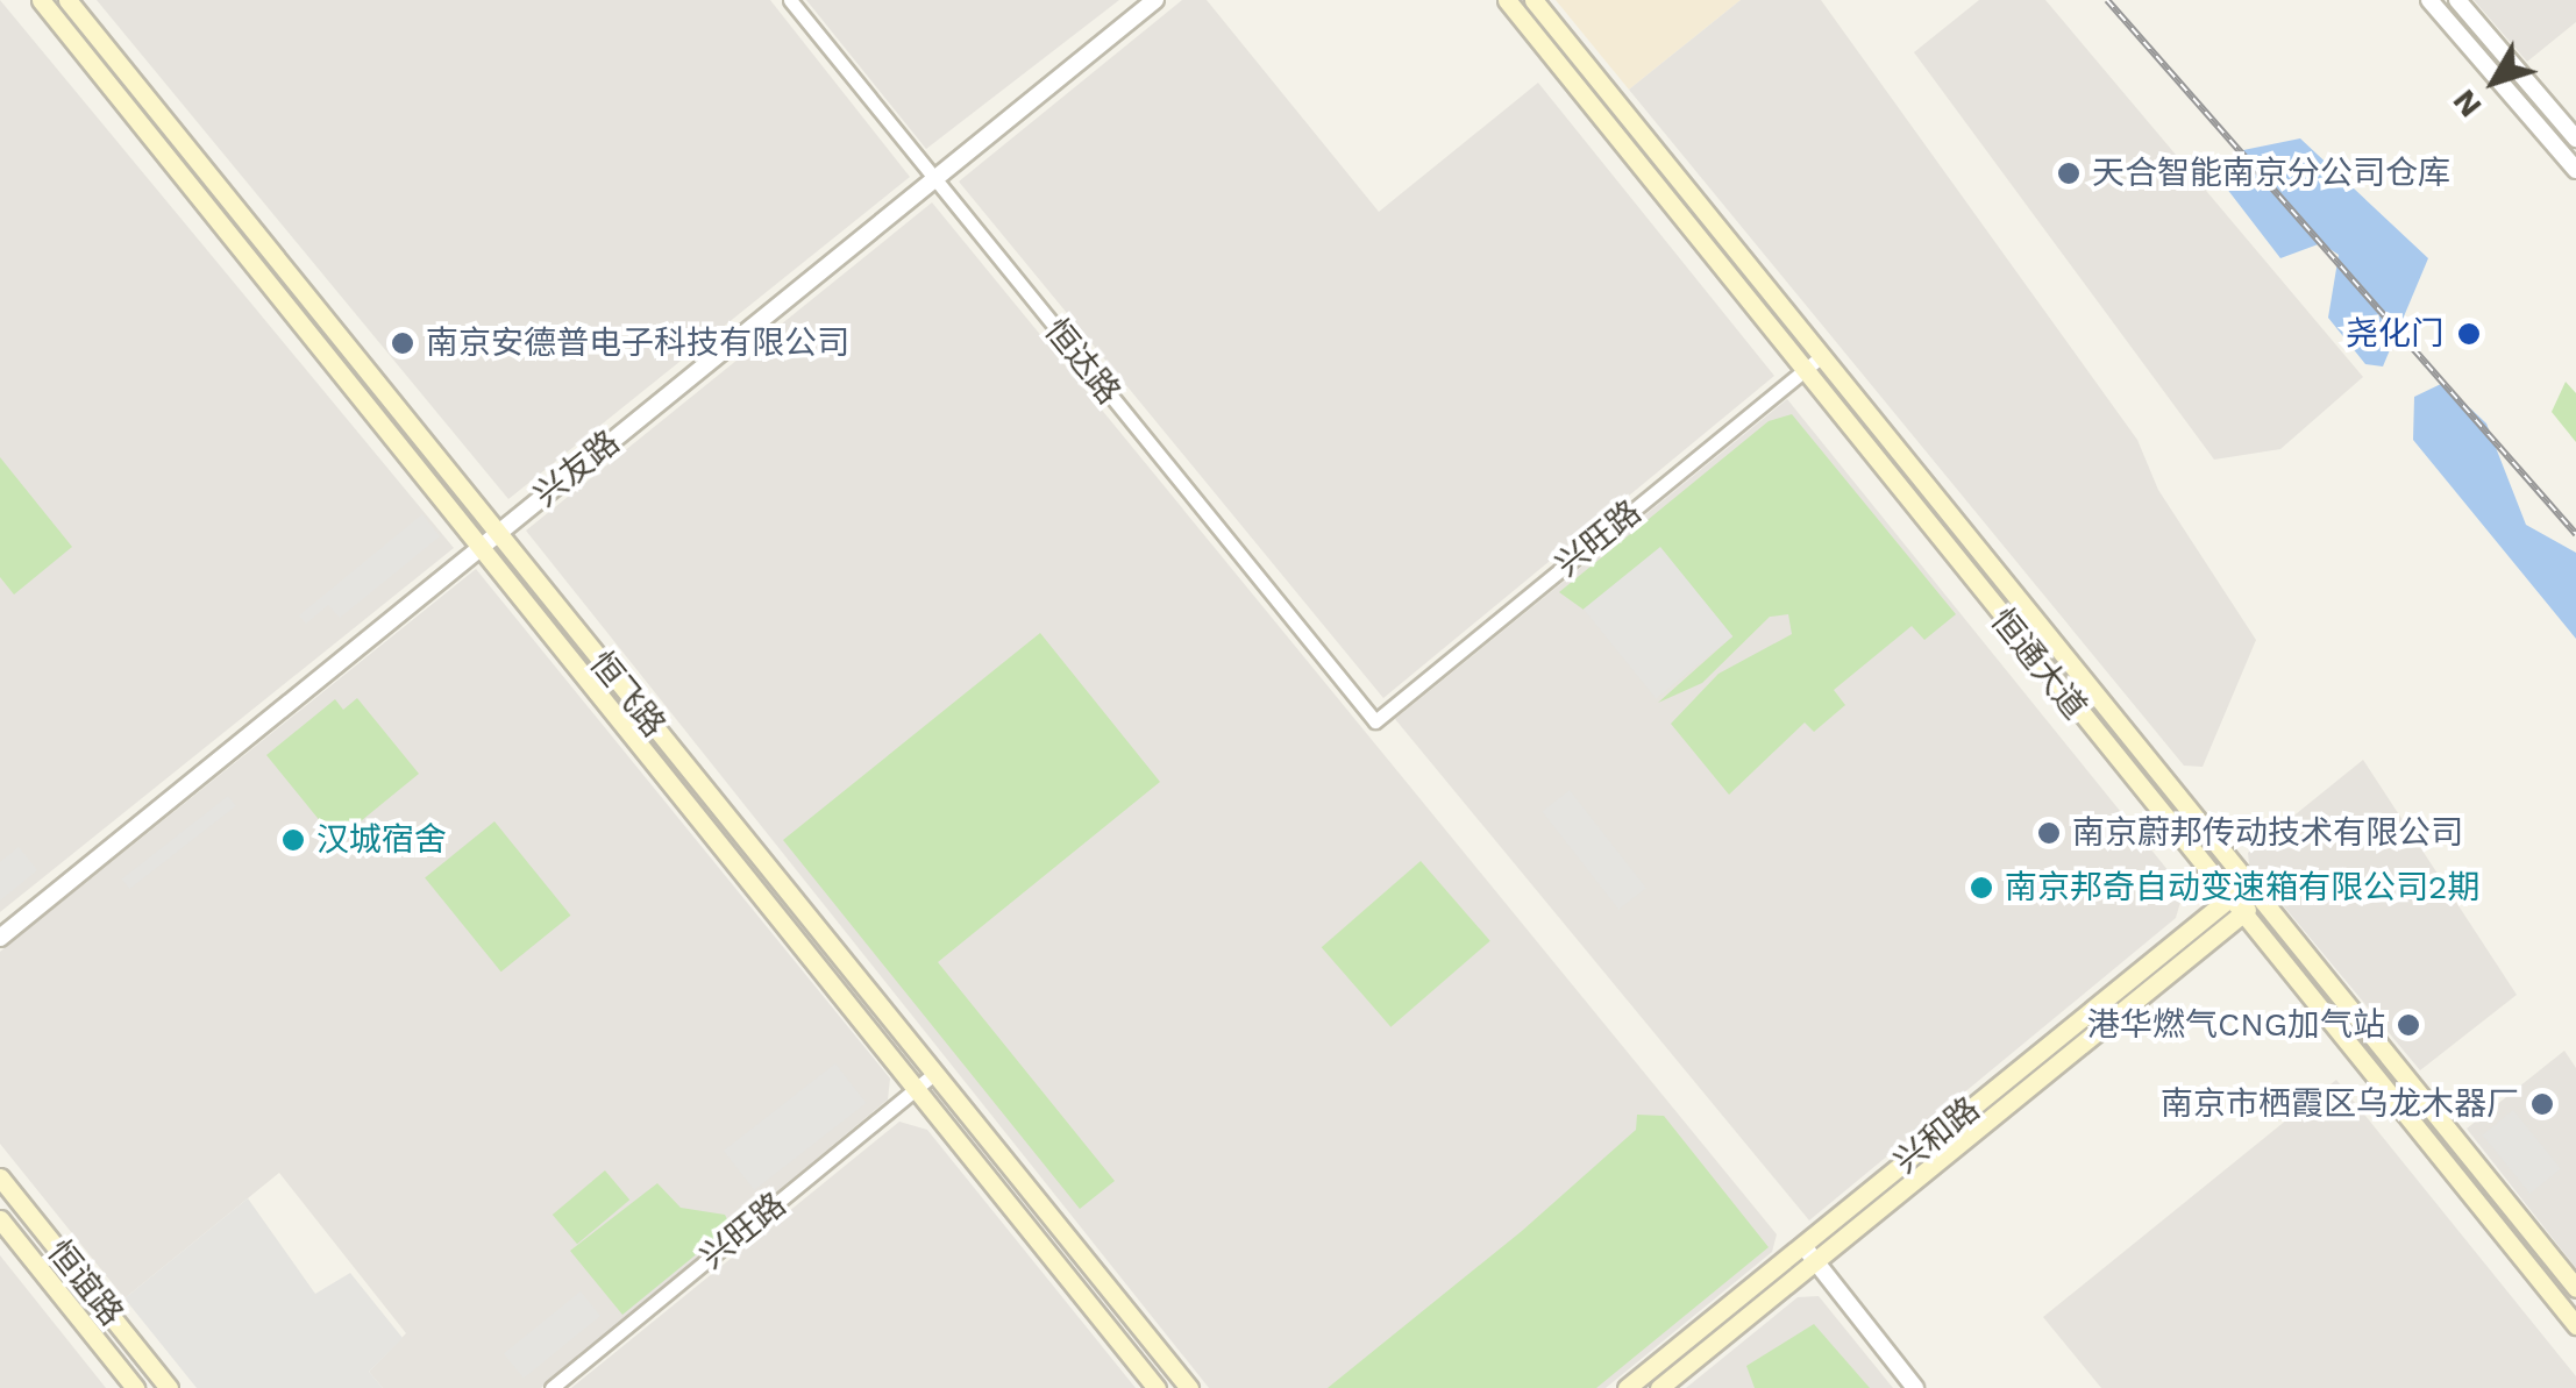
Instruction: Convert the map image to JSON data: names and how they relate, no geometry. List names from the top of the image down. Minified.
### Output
{"streets":{"main road":["恒通大道","恒飞路","兴和路","恒谊路"],"street":["恒达路","兴友路","兴旺路"]},"crossings":[["恒达路","兴友路"],["恒达路","兴旺路"],["兴友路","恒飞路"],["兴旺路","恒通大道"],["兴旺路","恒飞路"],["恒通大道","兴和路"]],"places":["天合智能南京分公司仓库","尧化门","南京安德普电子科技有限公司","南京蔚邦传动技术有限公司","汉城宿舍","南京邦奇自动变速箱有限公司2期","港华燃气CNG加气站","南京市栖霞区乌龙木器厂"],"north":"bottom left"}
